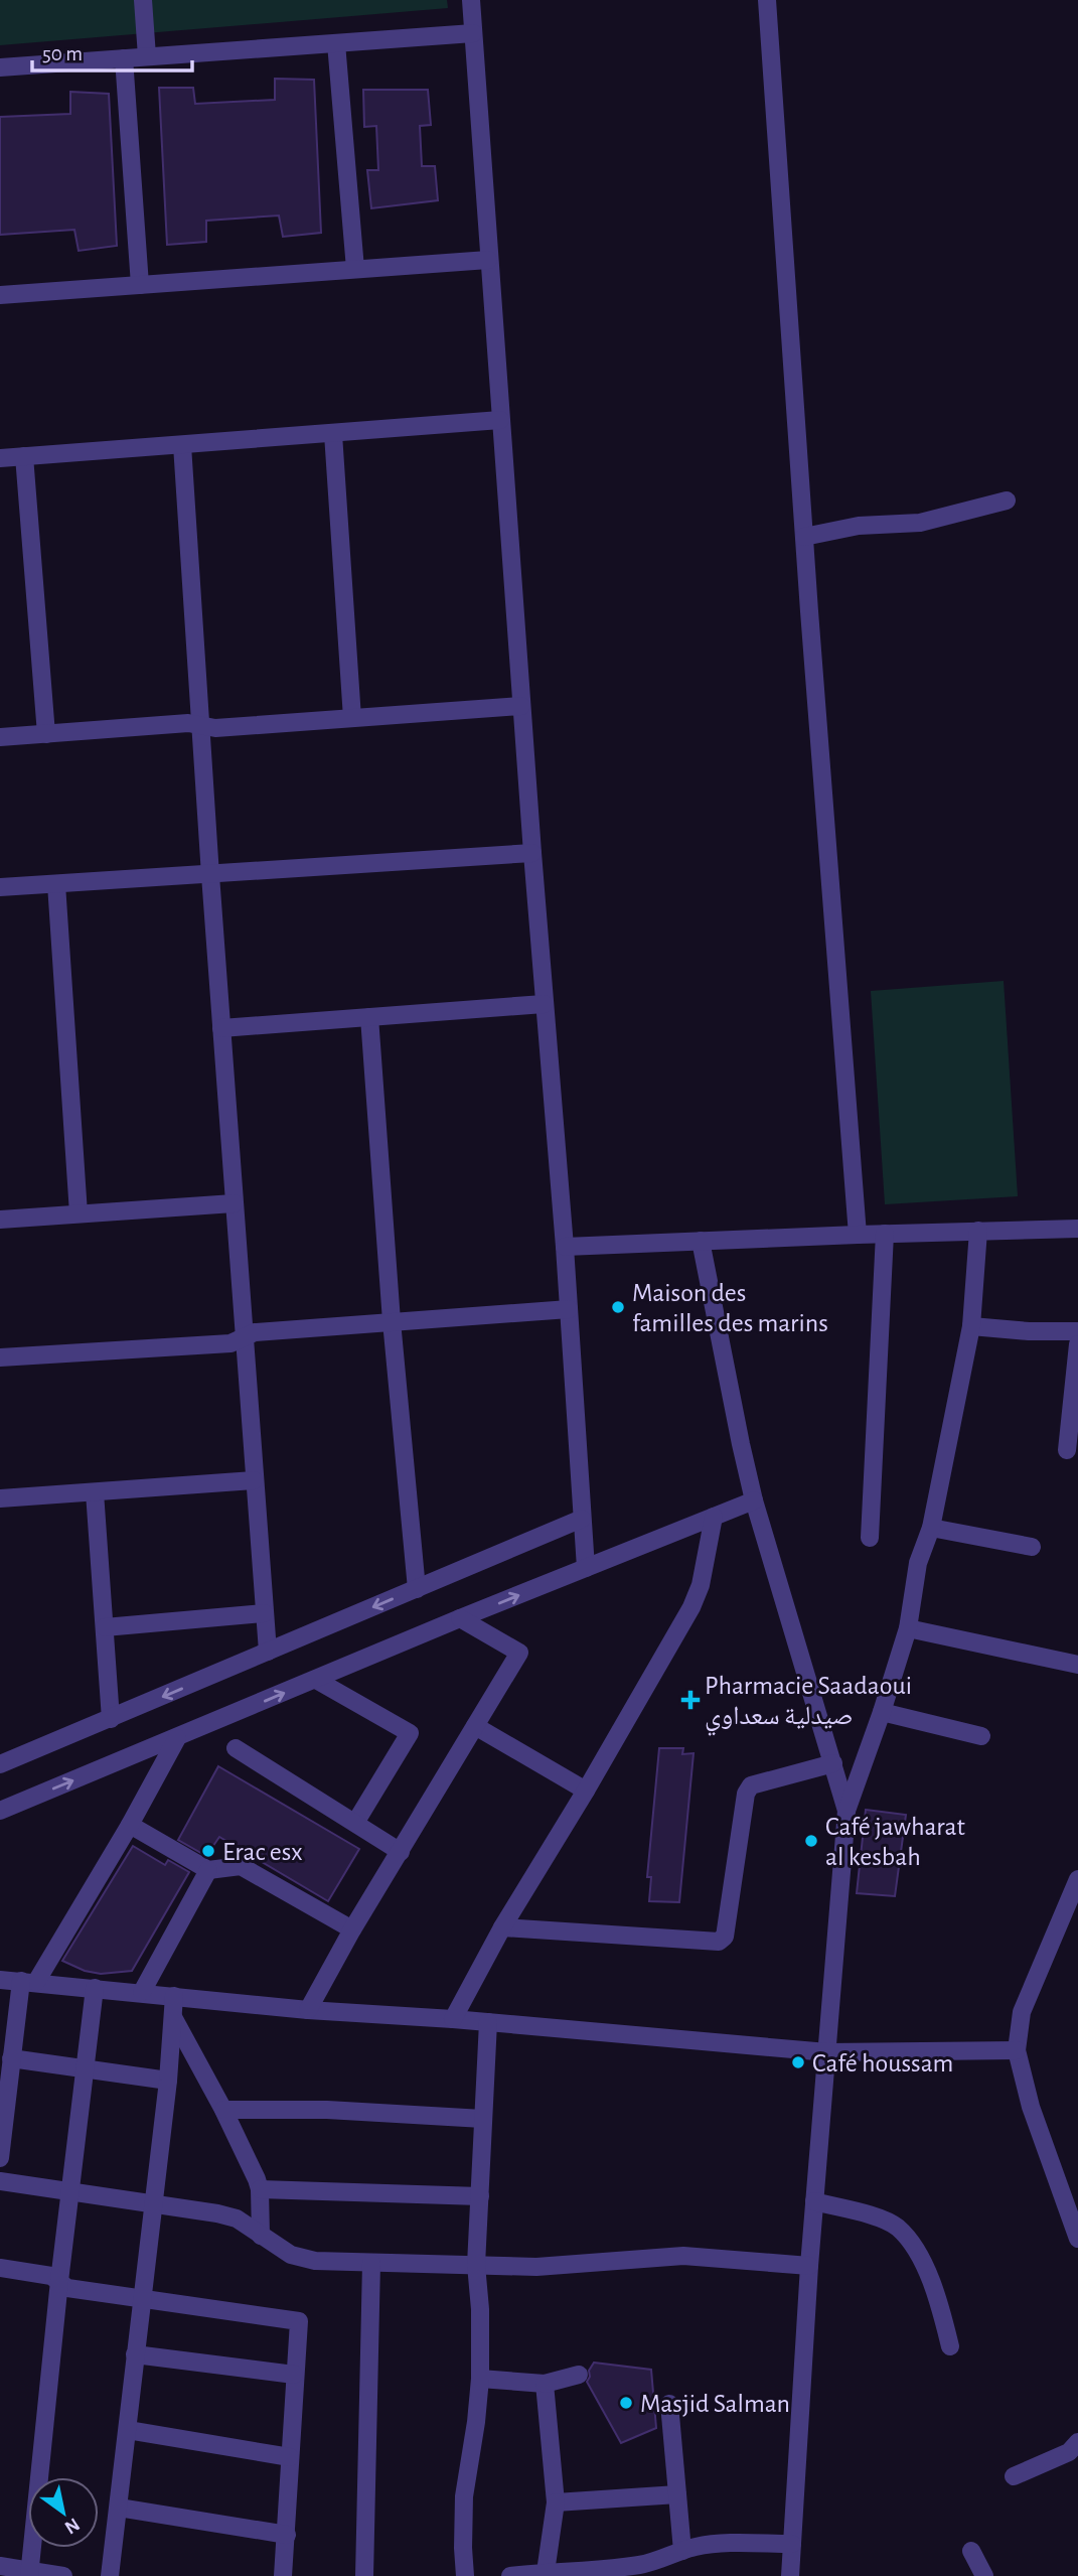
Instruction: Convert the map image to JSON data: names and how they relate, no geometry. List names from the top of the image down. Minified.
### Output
{"places":{"other":["Maison des familles des marins","Café jawharat al kesbah","Erac esx","Café houssam","Masjid Salman"],"health":["Pharmacie Saadaoui صيدلية سعداوي"]},"scale_bar":"50 m","north":"bottom right"}
